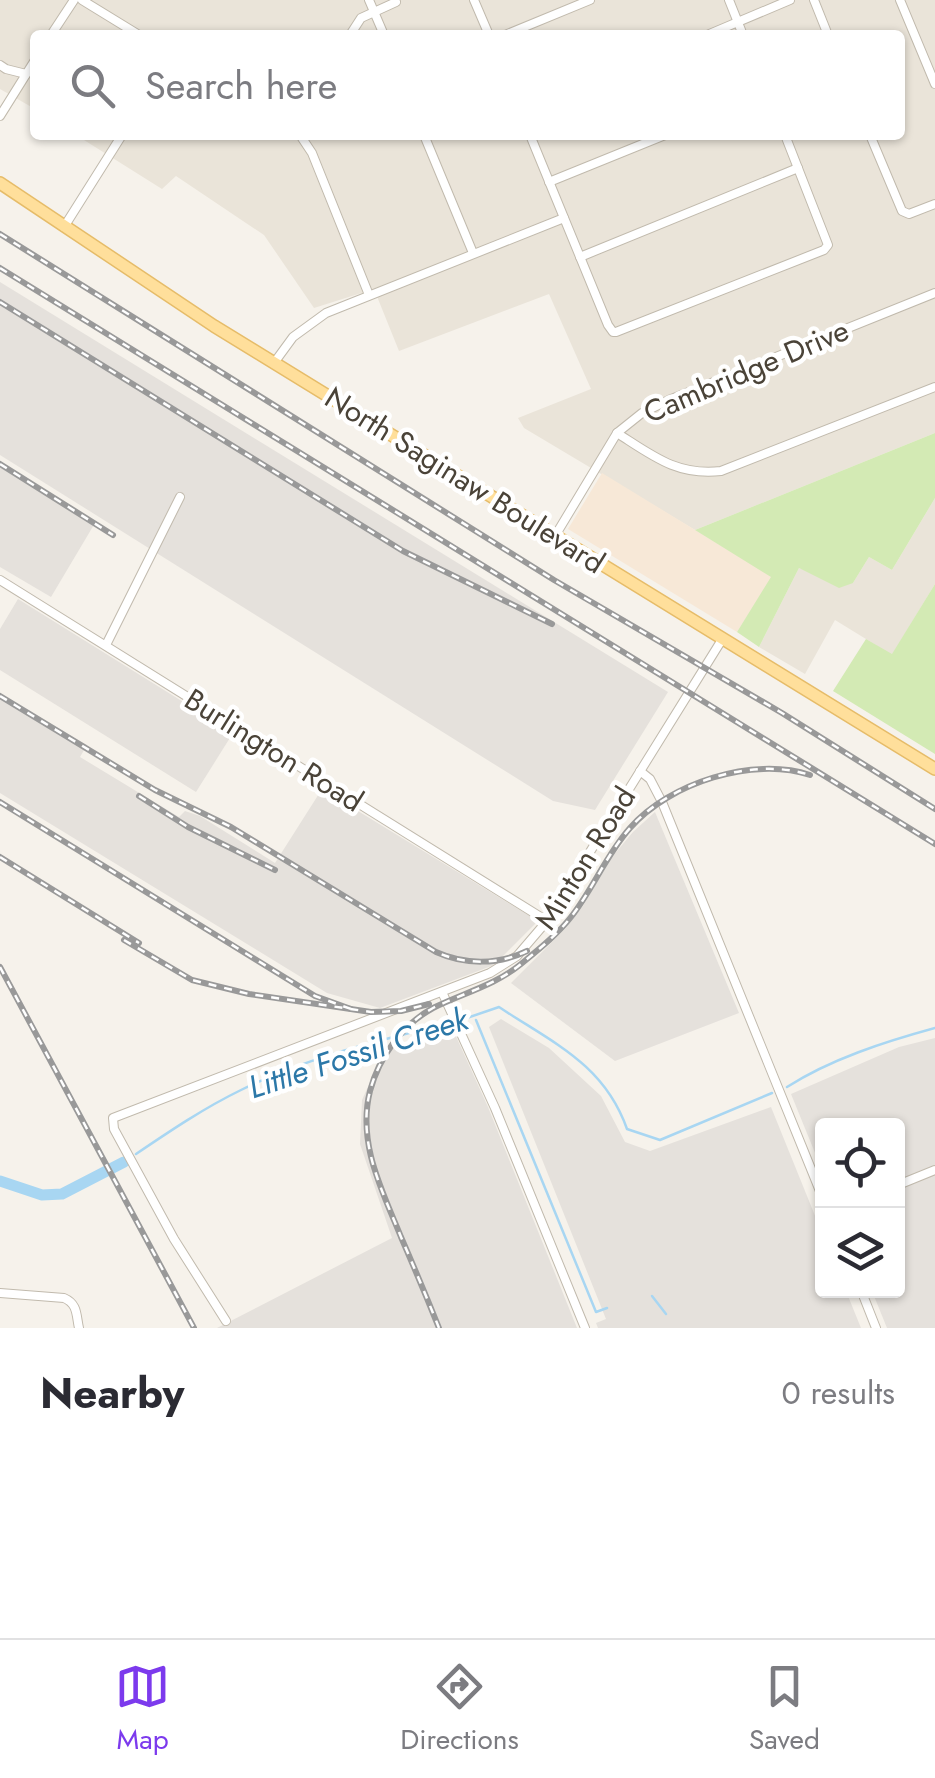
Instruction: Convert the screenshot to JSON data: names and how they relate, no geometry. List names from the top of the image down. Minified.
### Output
{"streets":{"main road":["North Saginaw Boulevard"],"street":["Cambridge Drive","Burlington Road","Minton Road"]},"crossings":[["Cambridge Drive","North Saginaw Boulevard"],["North Saginaw Boulevard","Minton Road"],["Burlington Road","Minton Road"]],"water":["Little Fossil Creek"],"page":{"search":"Search here","heading":["Nearby","0 results"],"nav":["Map","Directions","Saved"]}}
